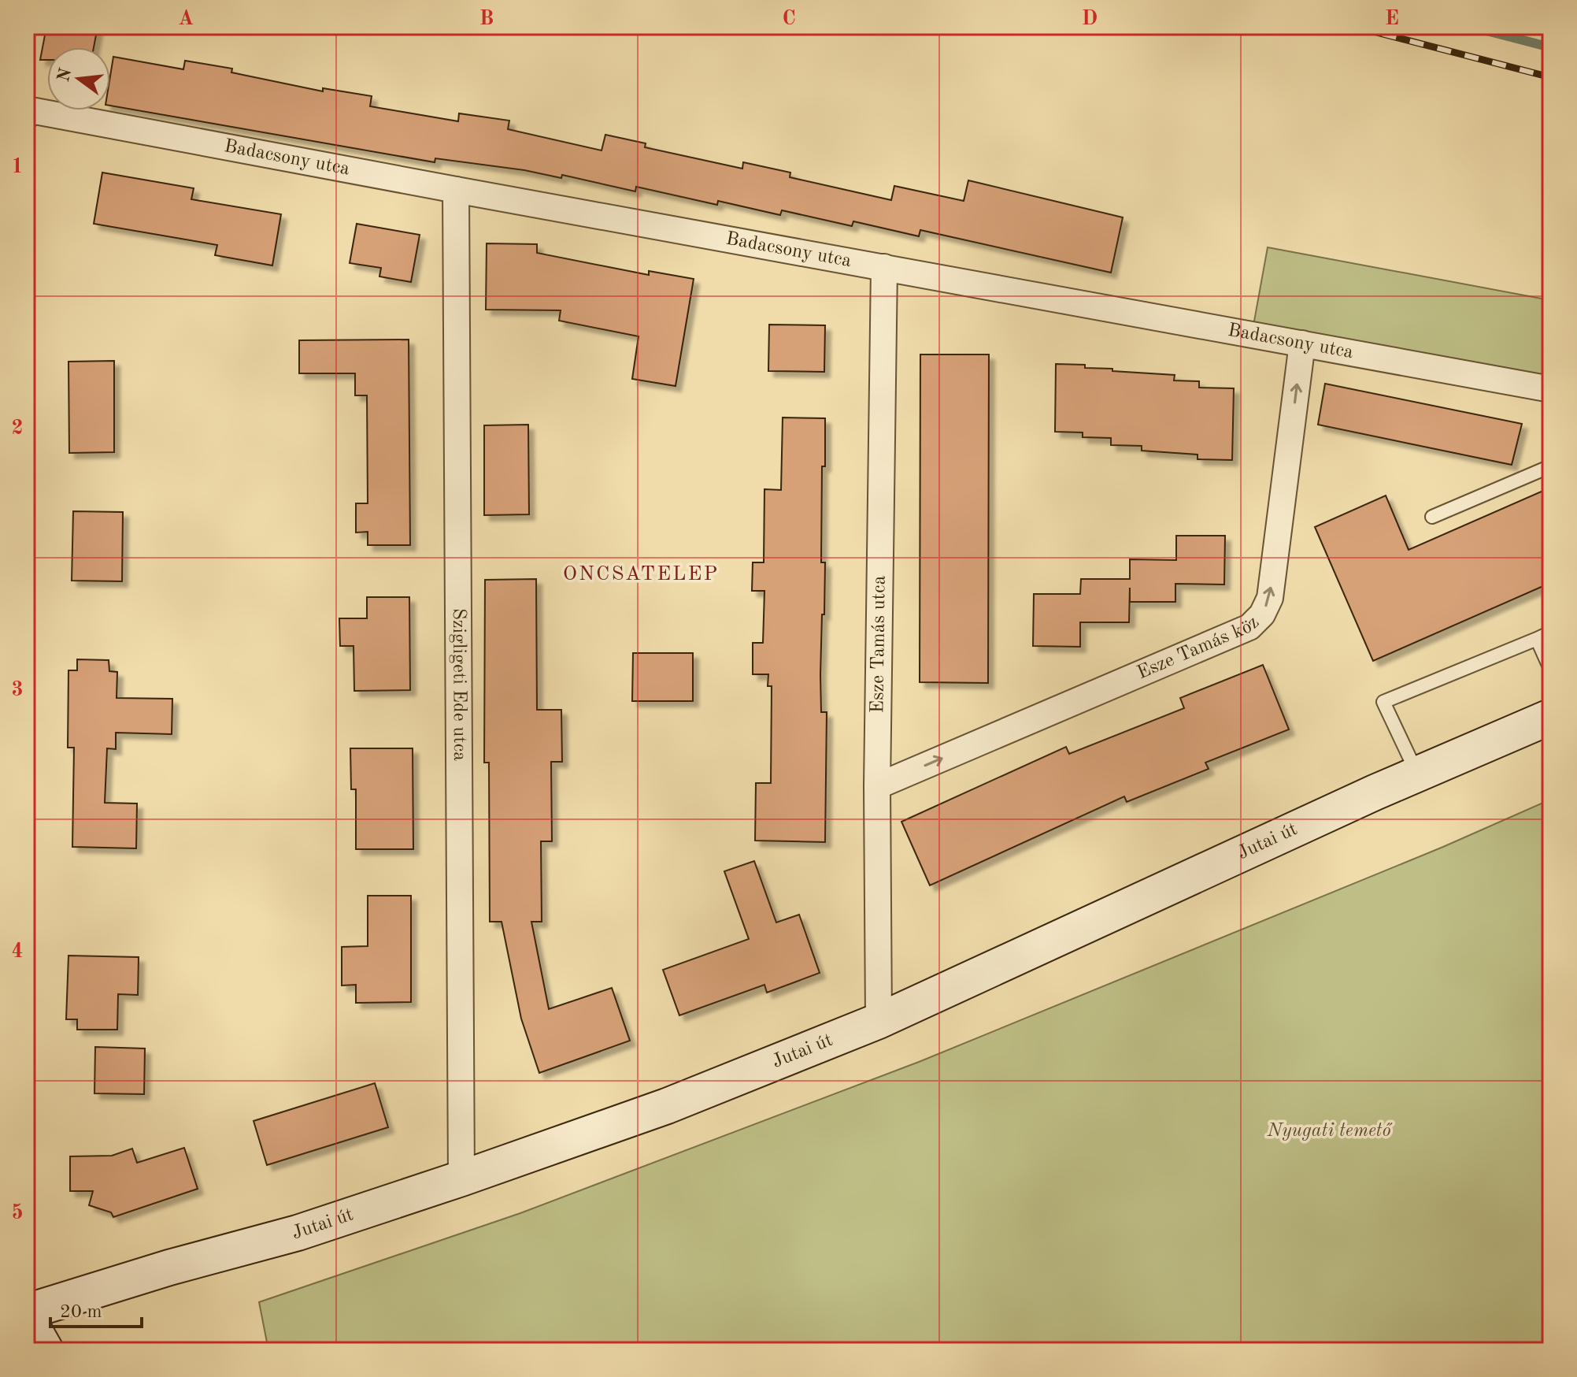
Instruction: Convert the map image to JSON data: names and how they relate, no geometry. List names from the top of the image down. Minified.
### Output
{"streets":{"street":["Badacsony utca","Esze Tamás utca","Esze Tamás köz","Szigligeti Ede utca","Jutai út"]},"crossings":[["Badacsony utca","Esze Tamás utca"],["Badacsony utca","Esze Tamás köz"],["Badacsony utca","Szigligeti Ede utca"],["Esze Tamás utca","Esze Tamás köz"],["Esze Tamás utca","Jutai út"],["Szigligeti Ede utca","Jutai út"]],"one_way":["Esze Tamás köz"],"districts":["ONCSATELEP"],"parks":["Nyugati temető"],"scale_bar":"20 m","north":"left","grid":{"columns":["A","B","C","D","E"],"rows":["1","2","3","4","5"]}}
